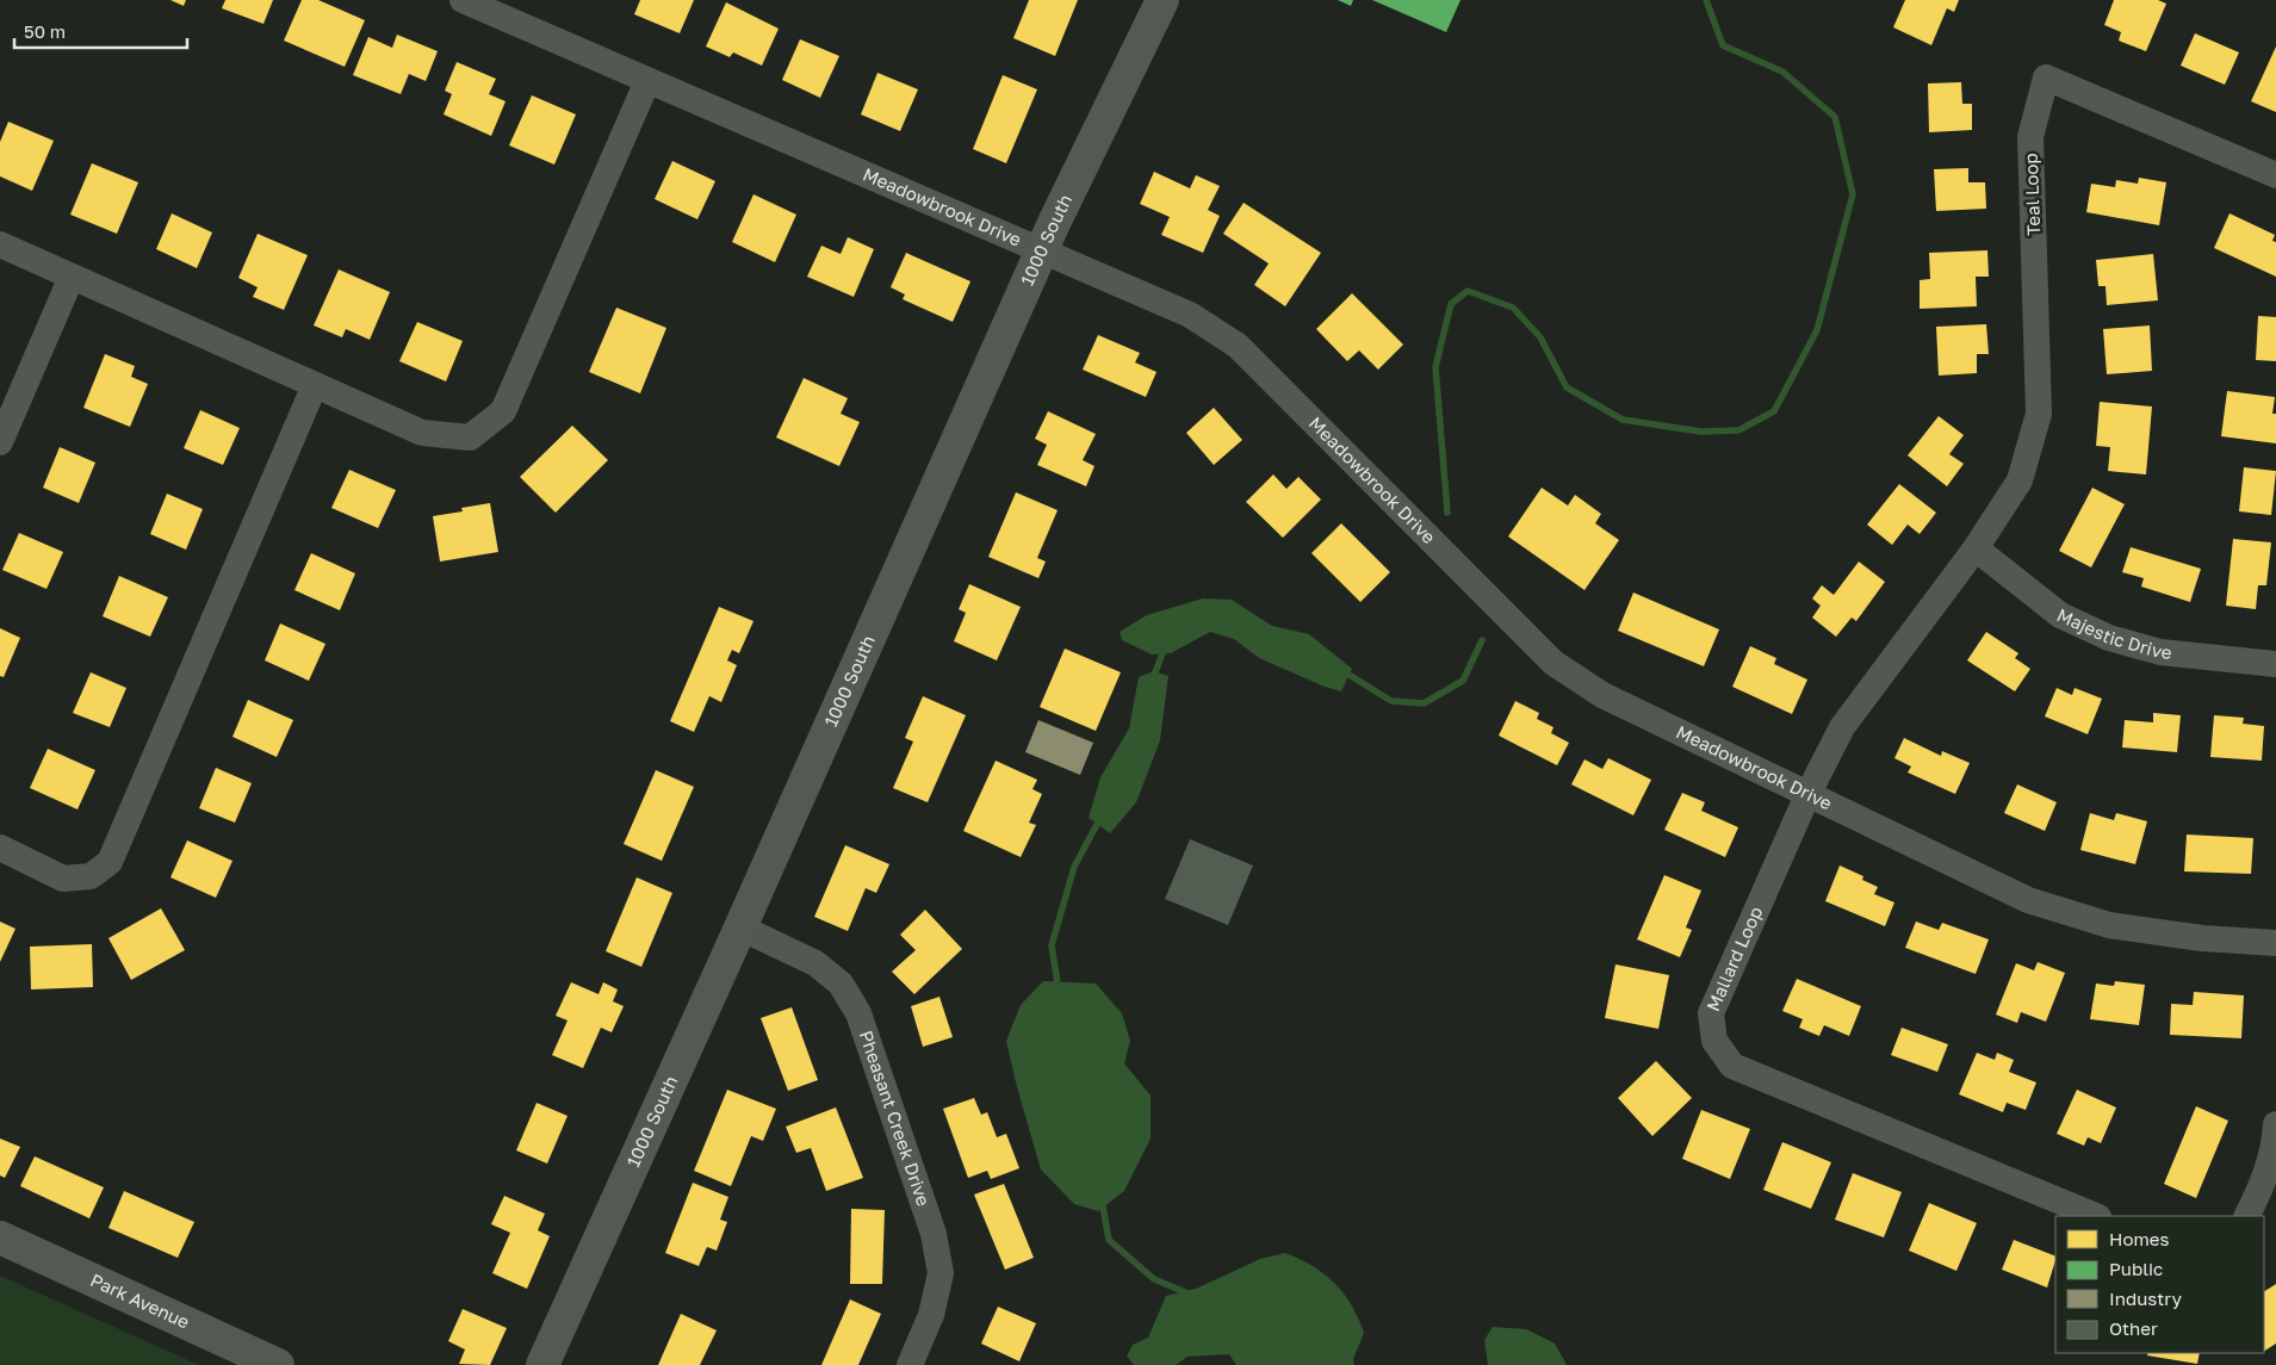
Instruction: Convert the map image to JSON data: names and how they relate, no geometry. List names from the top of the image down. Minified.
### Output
{"streets":{"street":["Teal Loop","Meadowbrook Drive","1000 South","Majestic Drive","Mallard Loop","Pheasant Creek Drive","Park Avenue"]},"crossings":[["Teal Loop","Majestic Drive"],["Teal Loop","Mallard Loop"],["Meadowbrook Drive","1000 South"],["Meadowbrook Drive","Mallard Loop"],["1000 South","Pheasant Creek Drive"],["Majestic Drive","Mallard Loop"]],"legend":["Homes","Public","Industry","Other"],"scale_bar":"50 m"}
